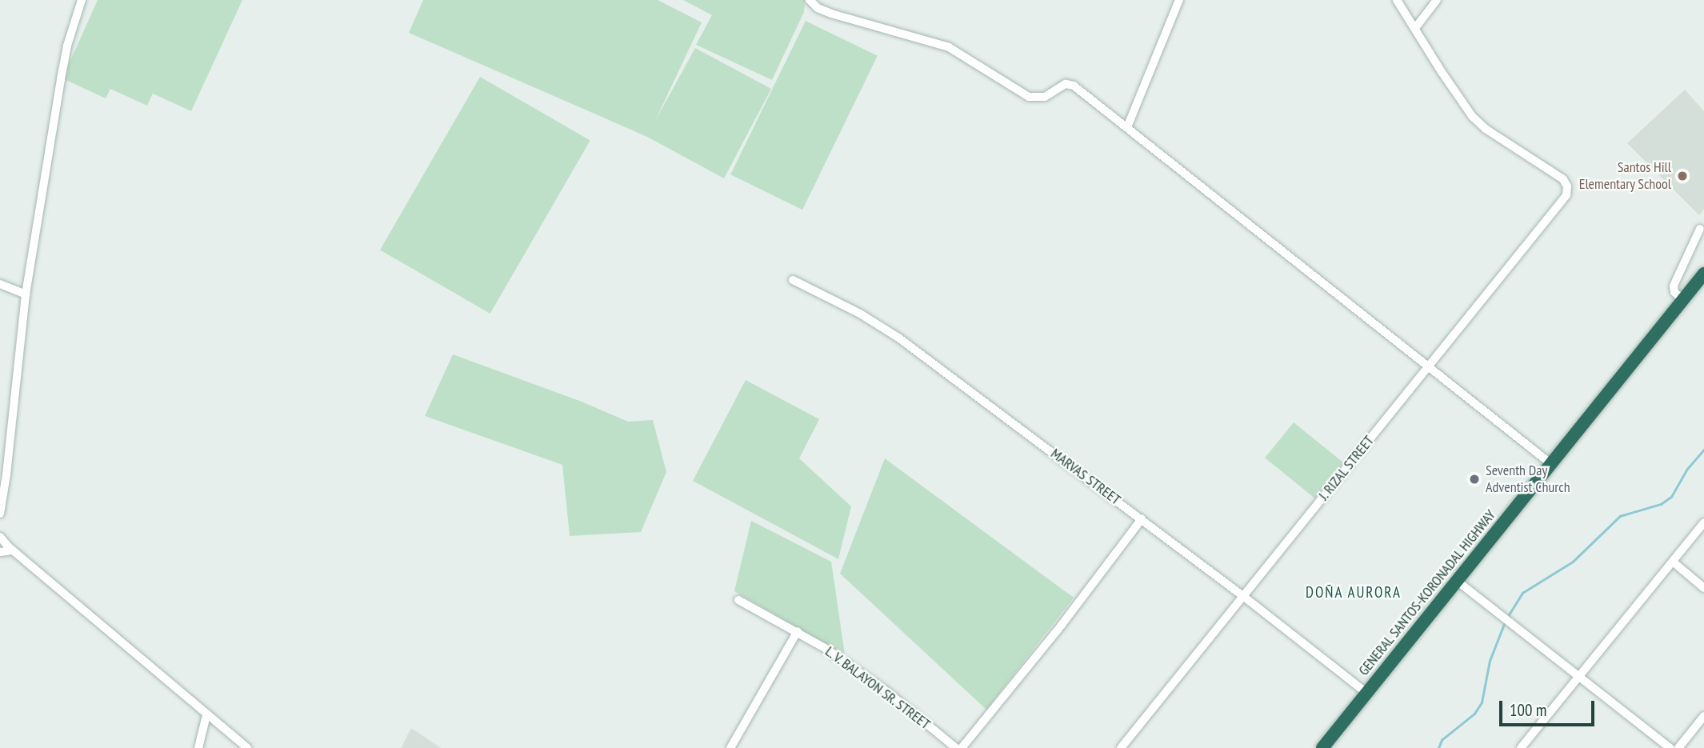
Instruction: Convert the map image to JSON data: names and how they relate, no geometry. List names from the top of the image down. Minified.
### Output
{"streets":{"highway":["GENERAL SANTOS-KORONADAL HIGHWAY"],"street":["J. RIZAL STREET","MARVAS STREET","L. V. BALAYON SR. STREET"]},"crossings":[["J. RIZAL STREET","MARVAS STREET"],["MARVAS STREET","GENERAL SANTOS-KORONADAL HIGHWAY"]],"districts":["DOÑA AURORA"],"places":["Santos Hill Elementary School","Seventh Day Adventist Church"],"scale_bar":"100 m"}
